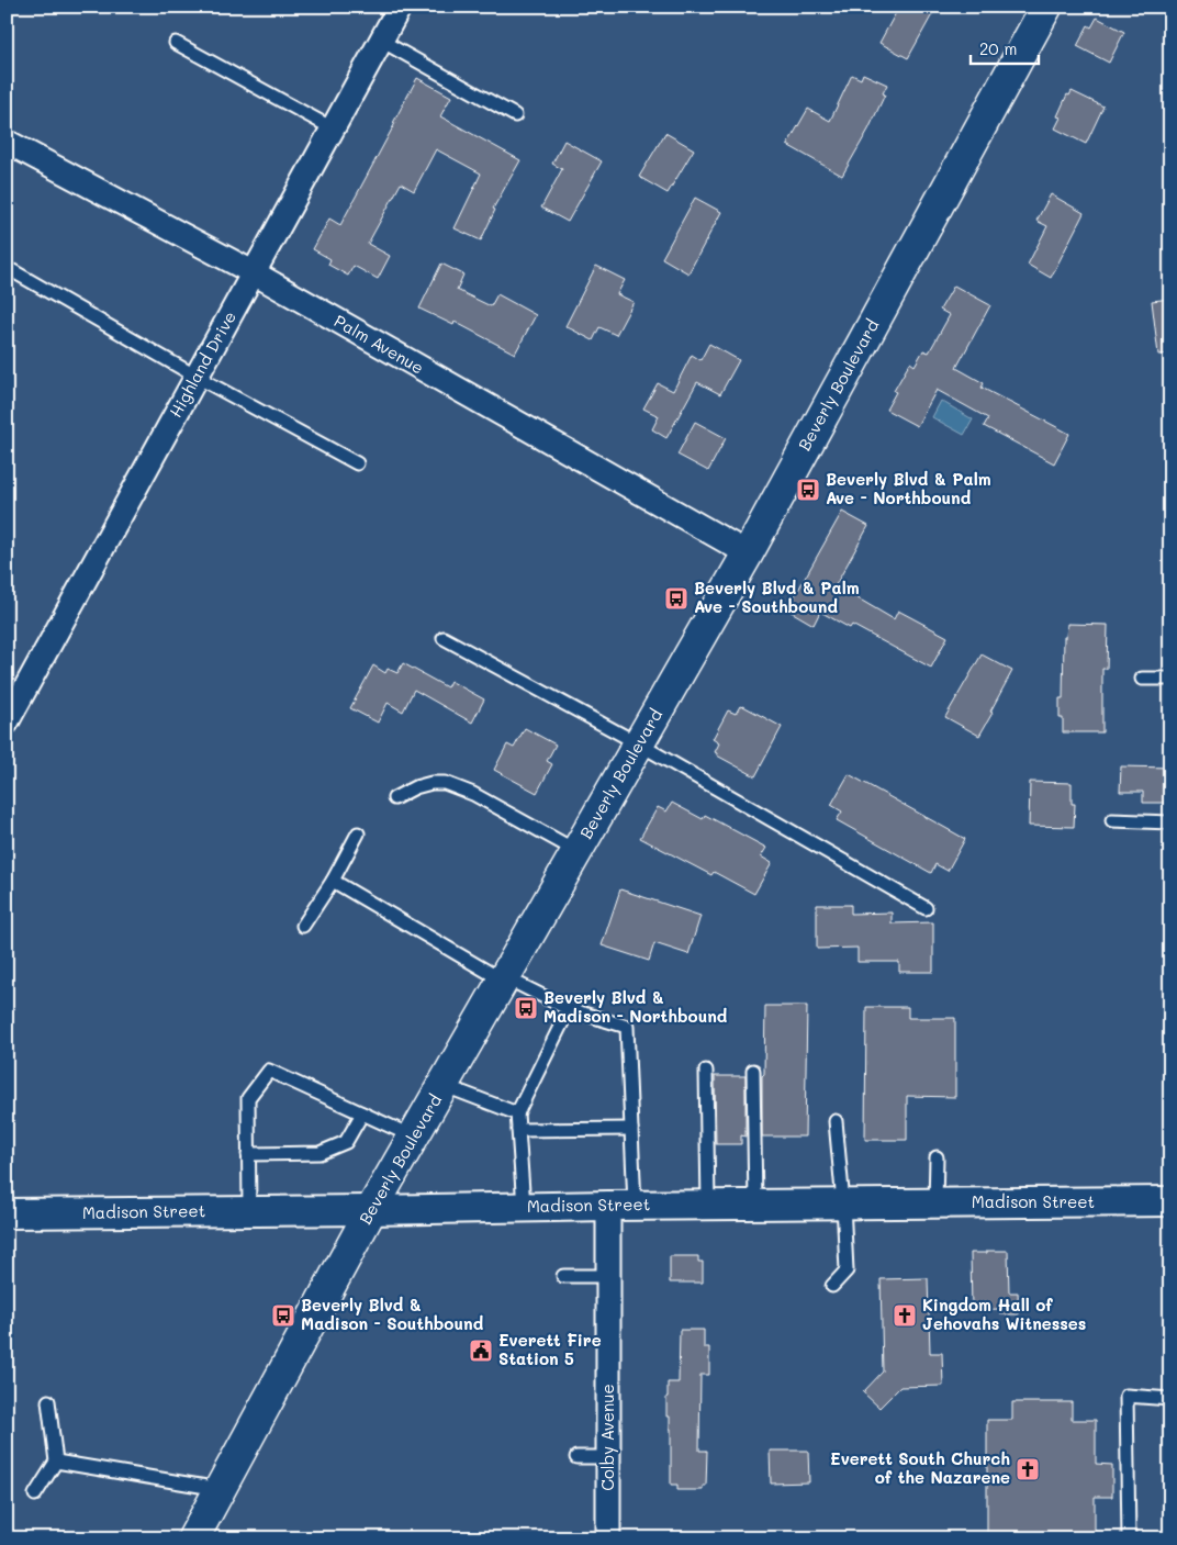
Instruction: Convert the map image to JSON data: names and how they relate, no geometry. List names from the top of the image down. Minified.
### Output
{"streets":{"main road":["Beverly Boulevard"],"street":["Palm Avenue","Highland Drive","Madison Street","Colby Avenue"]},"crossings":[["Palm Avenue","Highland Drive"],["Palm Avenue","Beverly Boulevard"],["Beverly Boulevard","Madison Street"],["Madison Street","Colby Avenue"]],"places":{"bus stop":["Beverly Blvd & Palm Ave - Northbound","Beverly Blvd & Palm Ave - Southbound","Beverly Blvd & Madison - Northbound","Beverly Blvd & Madison - Southbound"],"church":["Kingdom Hall of Jehovahs Witnesses","Everett South Church of the Nazarene"],"public building":["Everett Fire Station 5"]},"scale_bar":"20 m"}
